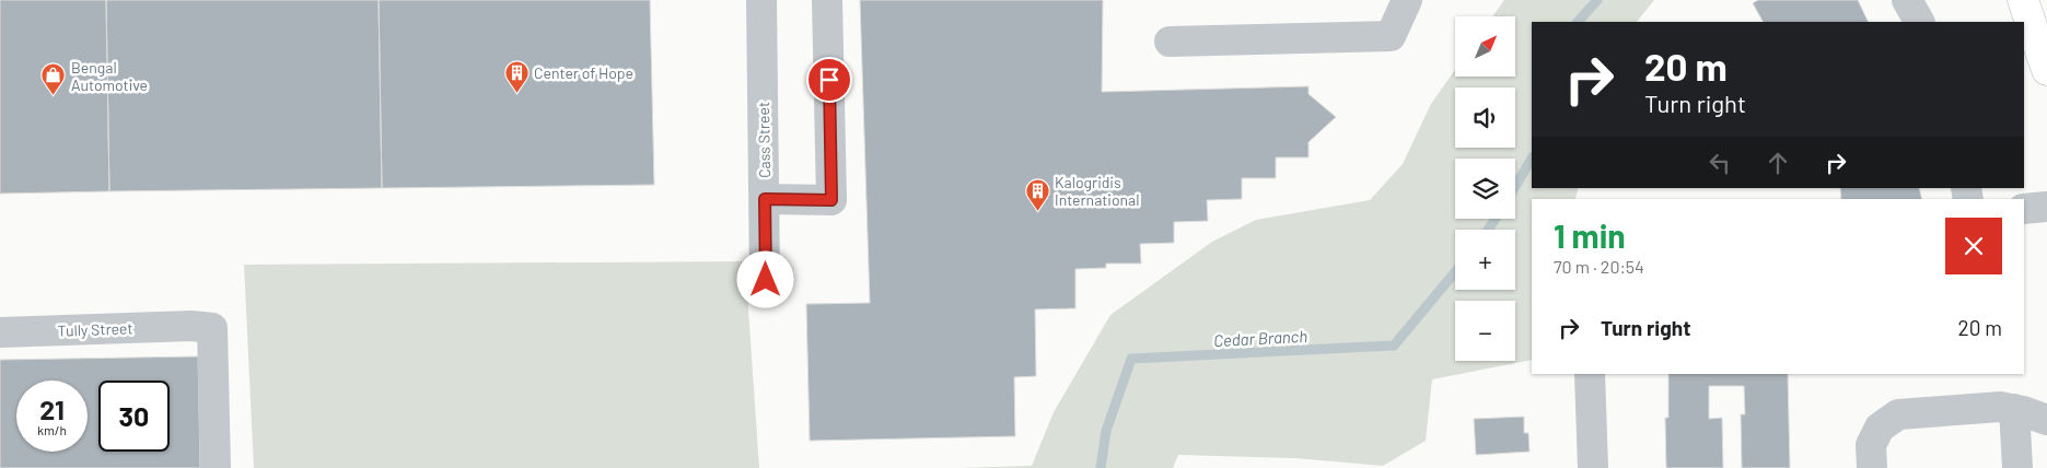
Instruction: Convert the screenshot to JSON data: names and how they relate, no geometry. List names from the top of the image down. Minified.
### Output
{"streets":{"street":["Cass Street","Tully Street"]},"water":["Cedar Branch"],"places":{"building":["Center of Hope","Kalogridis International"],"shop":["Bengal Automotive"]},"north":"top right","page":{"map_buttons":["+","−"],"turn":["20 m","Turn right"],"heading":["1 min","70 m · 20:54"],"list":[{"name":"Turn right","value":"20 m"}],"speed":"21 km/h","limit":"30"}}
